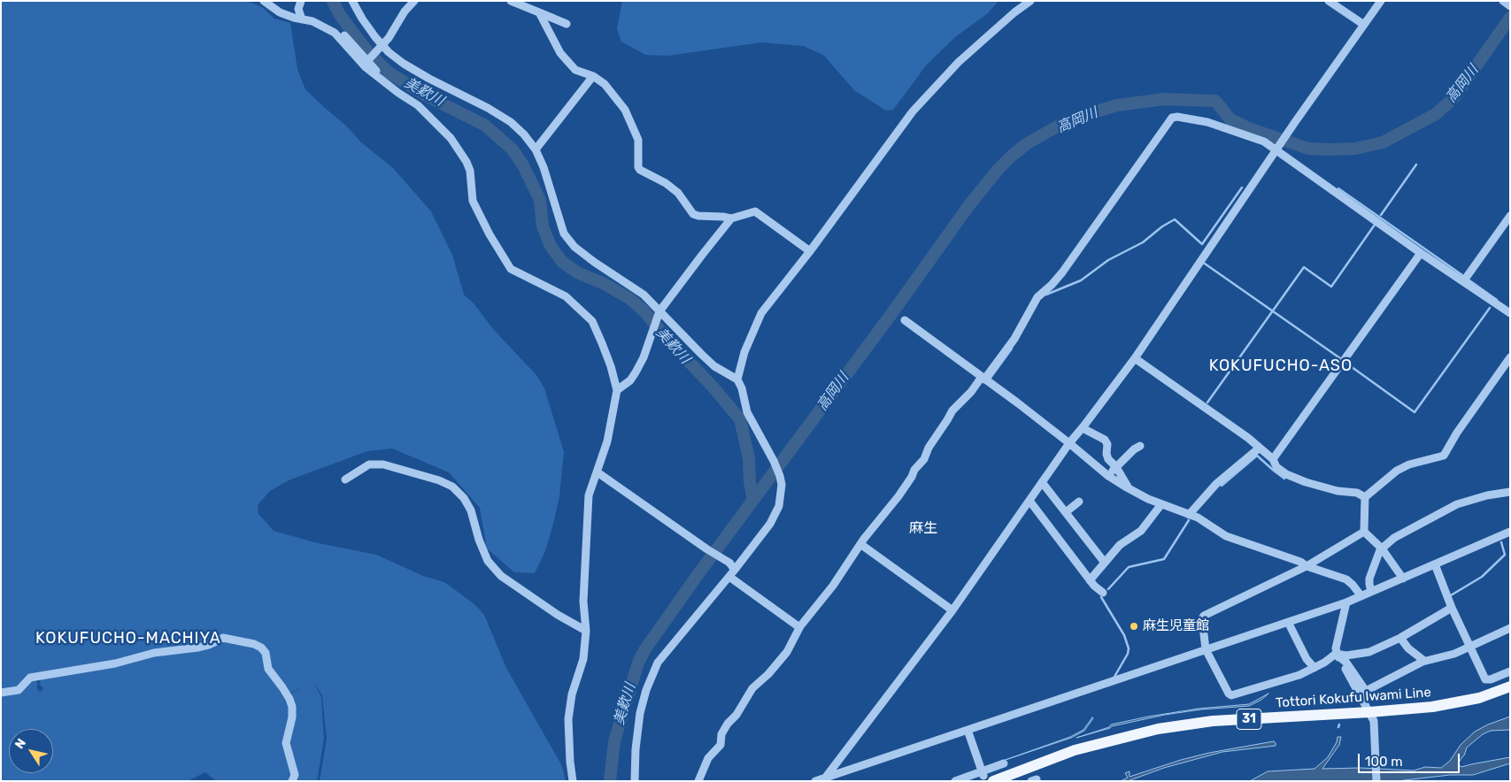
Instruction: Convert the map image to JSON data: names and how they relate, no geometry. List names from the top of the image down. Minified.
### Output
{"streets":{"main road":["Tottori Kokufu Iwami Line","31"]},"districts":["KOKUFUCHO-ASO","麻生","KOKUFUCHO-MACHIYA"],"water":["高岡川","美歎川"],"places":["麻生児童館"],"scale_bar":"100 m","north":"top left"}
